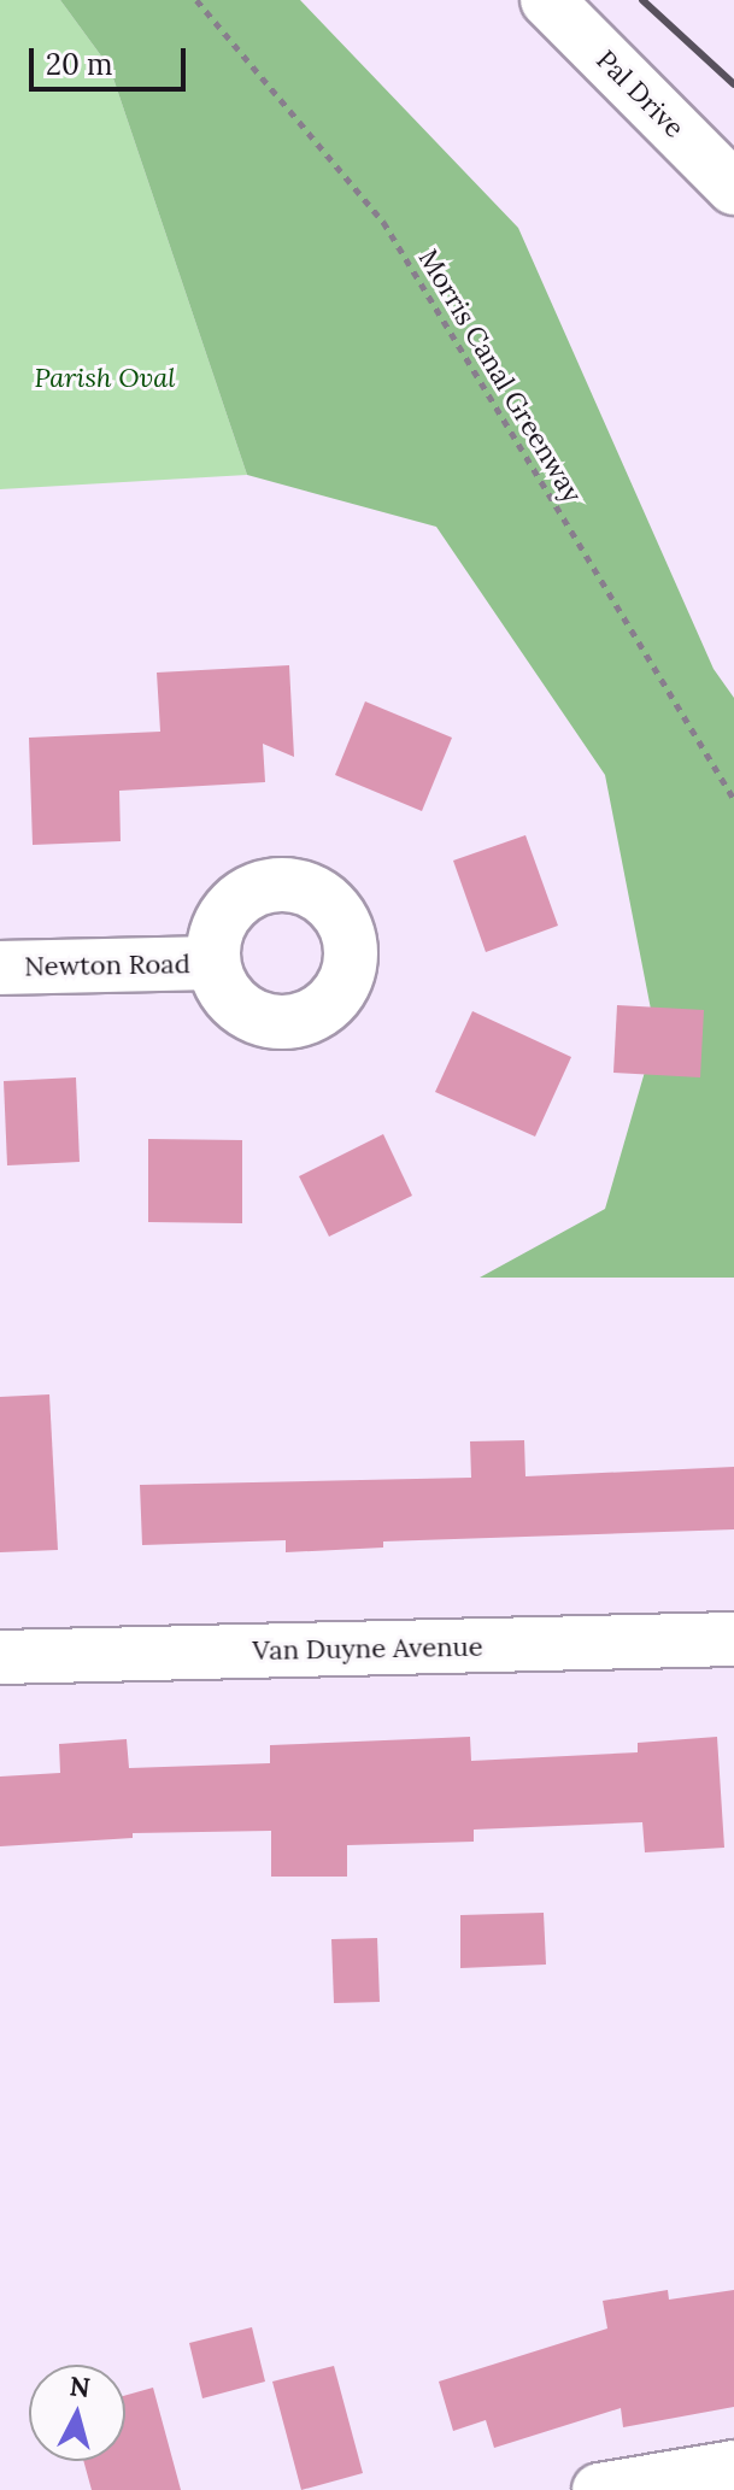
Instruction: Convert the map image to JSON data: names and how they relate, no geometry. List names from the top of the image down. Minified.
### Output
{"streets":{"street":["Pal Drive","Newton Road","Van Duyne Avenue"],"path":["Morris Canal Greenway"]},"parks":["Parish Oval"],"scale_bar":"20 m","north":"top"}
